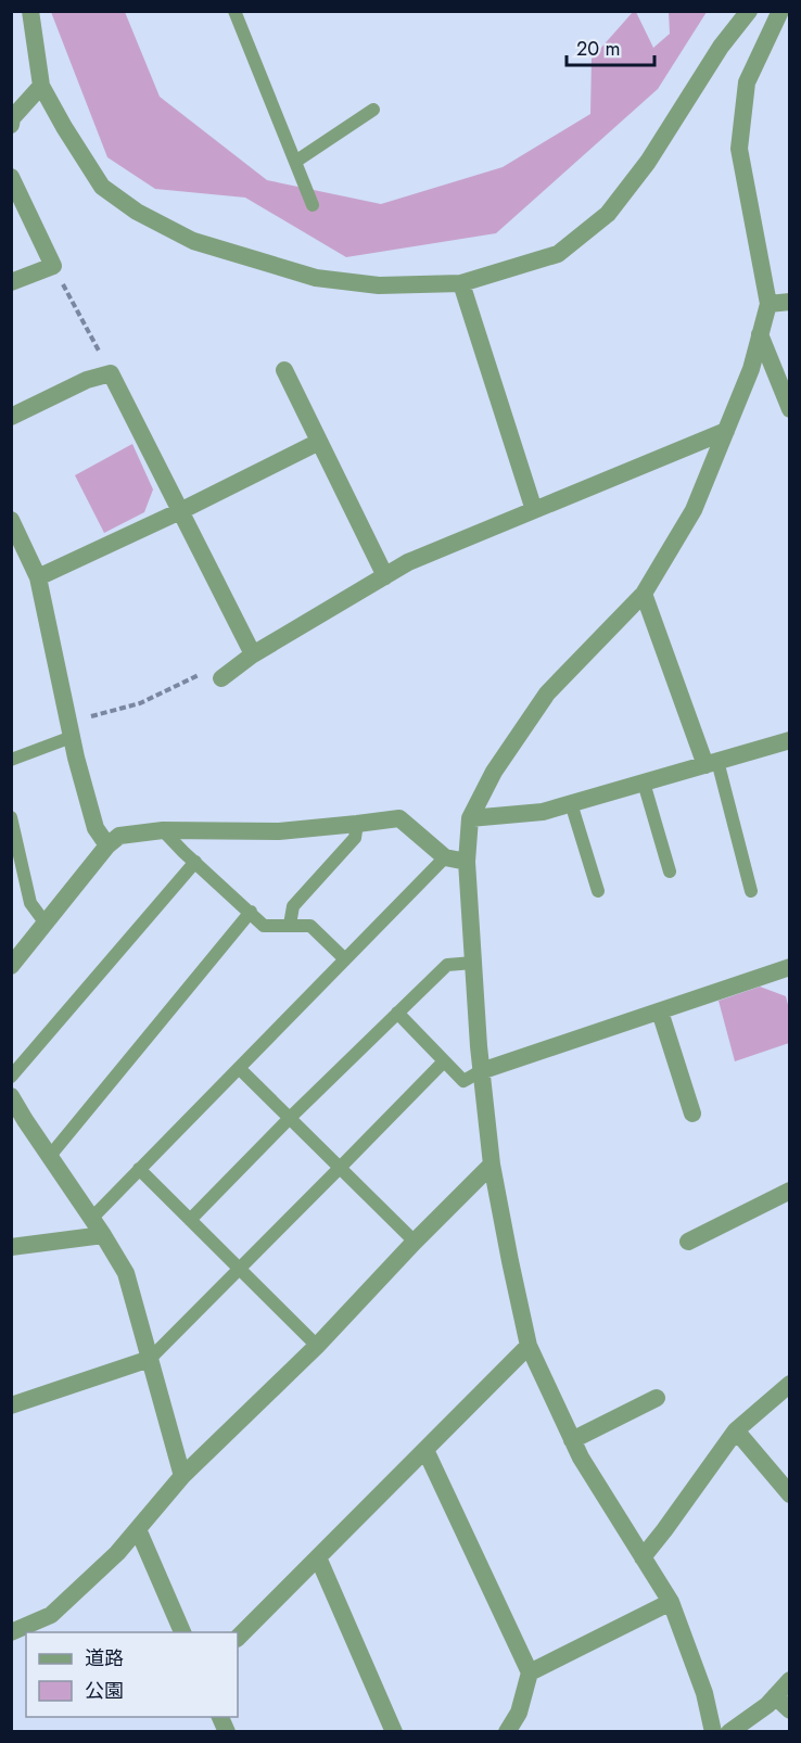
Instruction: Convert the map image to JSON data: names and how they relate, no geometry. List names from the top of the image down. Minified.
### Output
{"legend":["道路","公園"],"scale_bar":"20 m"}
